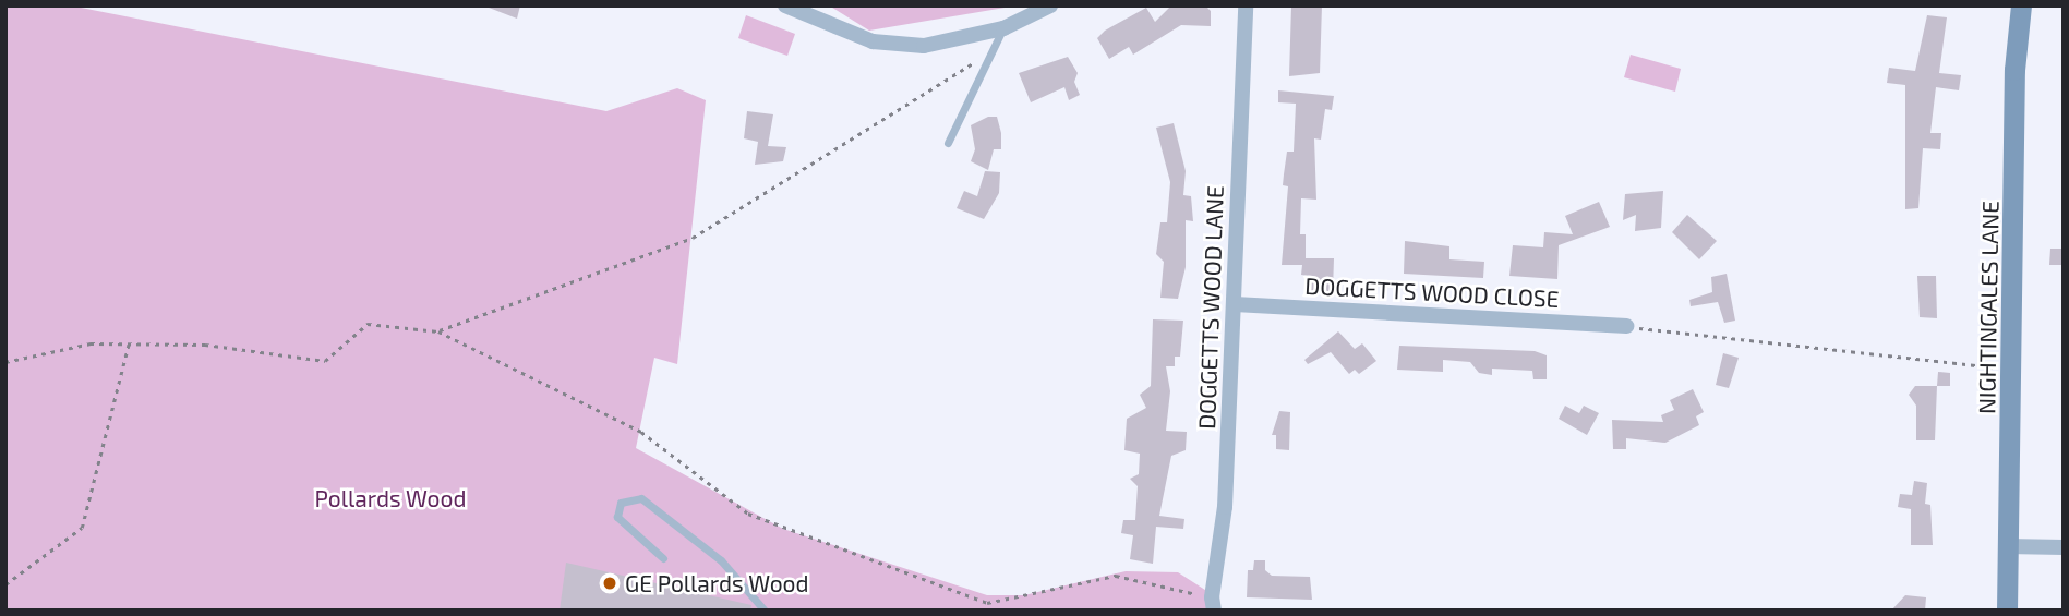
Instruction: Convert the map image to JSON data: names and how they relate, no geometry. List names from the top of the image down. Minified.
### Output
{"streets":{"main road":["NIGHTINGALES LANE"],"street":["DOGGETTS WOOD CLOSE","DOGGETTS WOOD LANE"]},"crossings":[["DOGGETTS WOOD CLOSE","DOGGETTS WOOD LANE"]],"parks":["Pollards Wood"],"places":["GE Pollards Wood"]}
